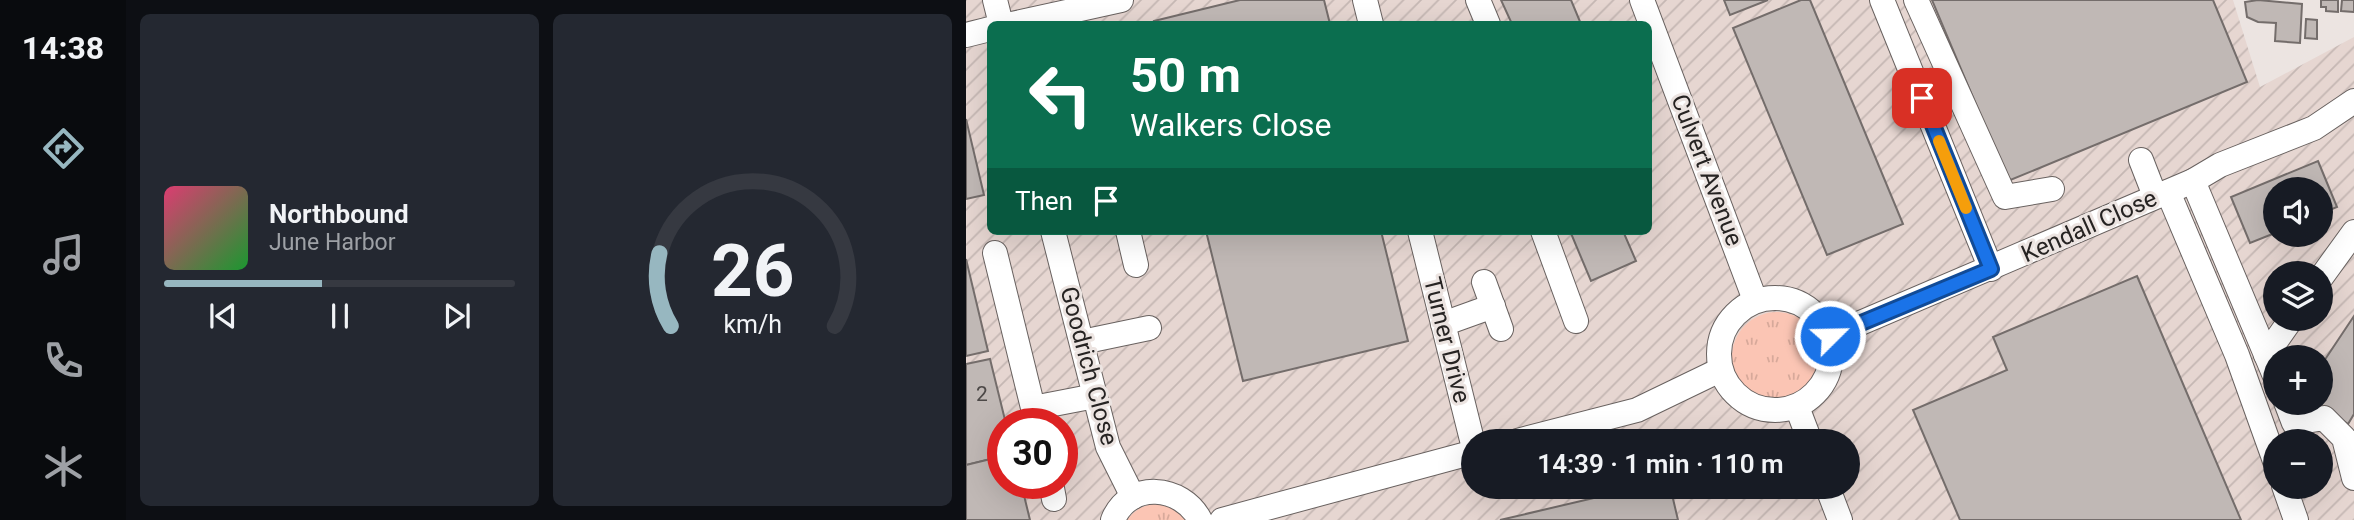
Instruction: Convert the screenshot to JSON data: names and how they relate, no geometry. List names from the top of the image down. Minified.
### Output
{"streets":{"street":["Culvert Avenue","Kendall Close","Turner Drive","Goodrich Close"]},"crossings":[["Culvert Avenue","Kendall Close"]],"house_numbers":["2"],"page":{"tabs":"14:38","turn":["50 m","Walkers Close"],"then":"Then","map_buttons":["+","−"],"song":["Northbound","June Harbor"],"limit":"30","trip":"14:39 · 1 min · 110 m","gauge":["26","km/h"]}}
